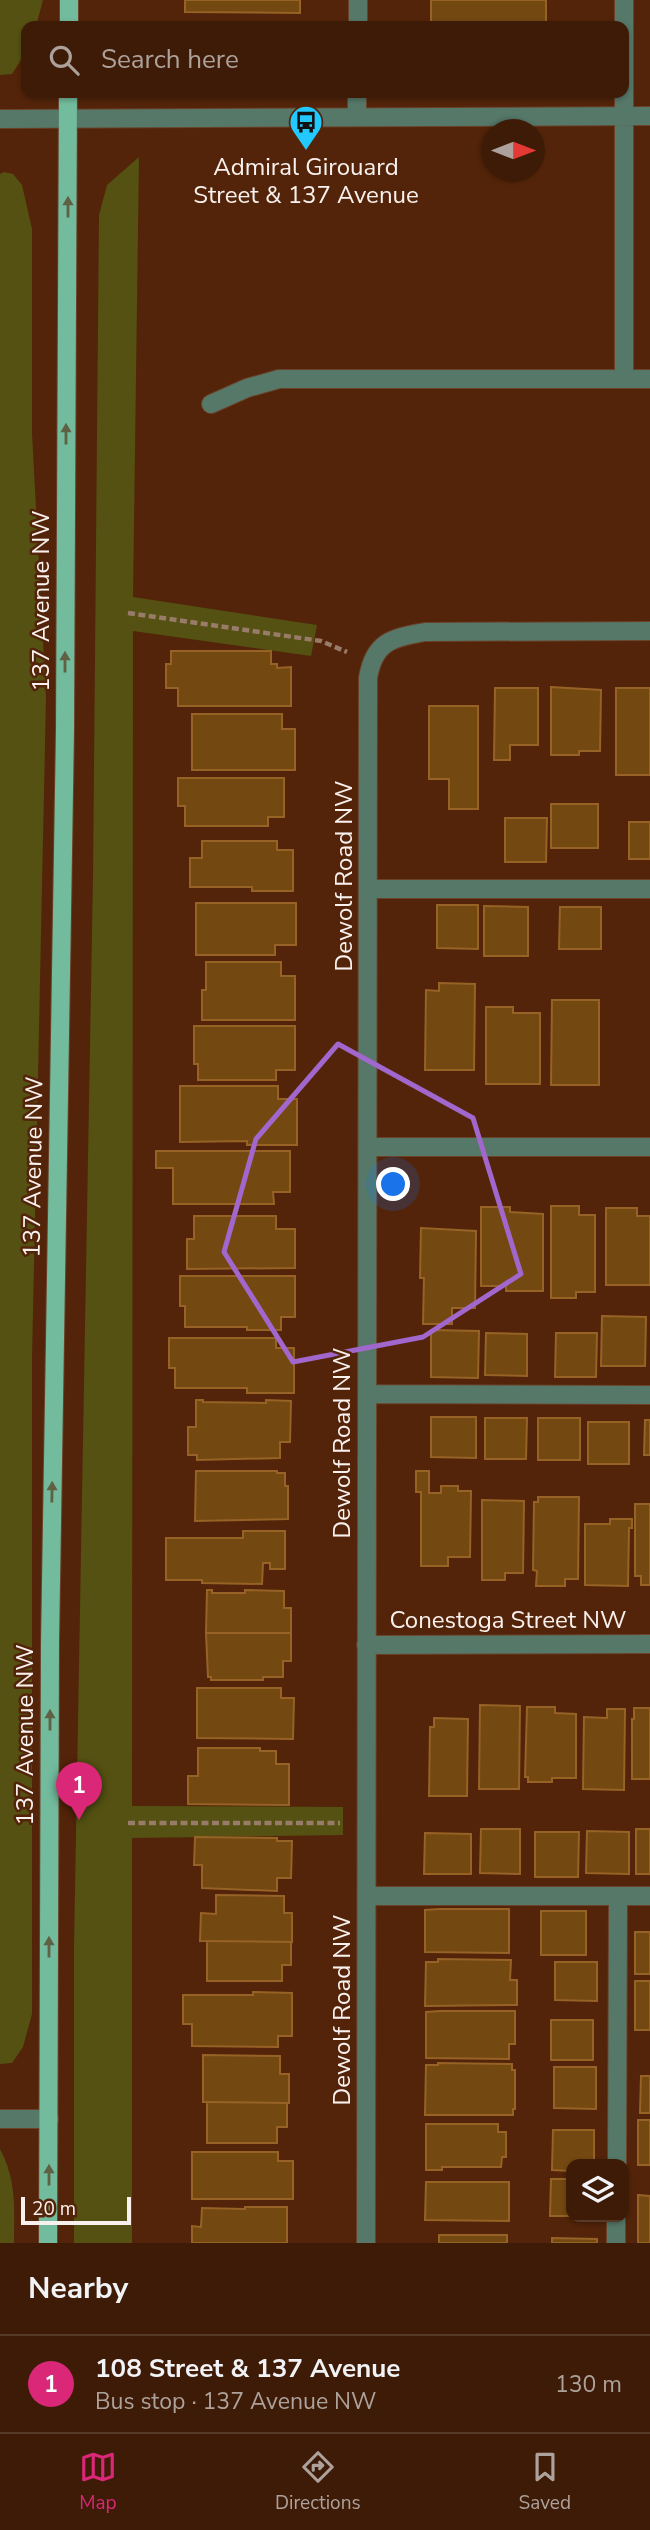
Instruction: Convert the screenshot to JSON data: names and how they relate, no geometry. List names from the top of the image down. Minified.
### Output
{"streets":{"main road":["137 Avenue NW"],"street":["Dewolf Road NW","Conestoga Street NW"]},"crossings":[["Dewolf Road NW","Conestoga Street NW"]],"one_way":["137 Avenue NW"],"places":{"bus stop":["Admiral Girouard Street & 137 Avenue"]},"scale_bar":"20 m","north":"right","page":{"search":"Search here","pins":"1","scale":"20 m","heading":"Nearby","list":[{"mark":"1","name":"108 Street & 137 Avenue","note":"Bus stop · 137 Avenue NW","value":"130 m"}],"nav":["Map","Directions","Saved"]}}
